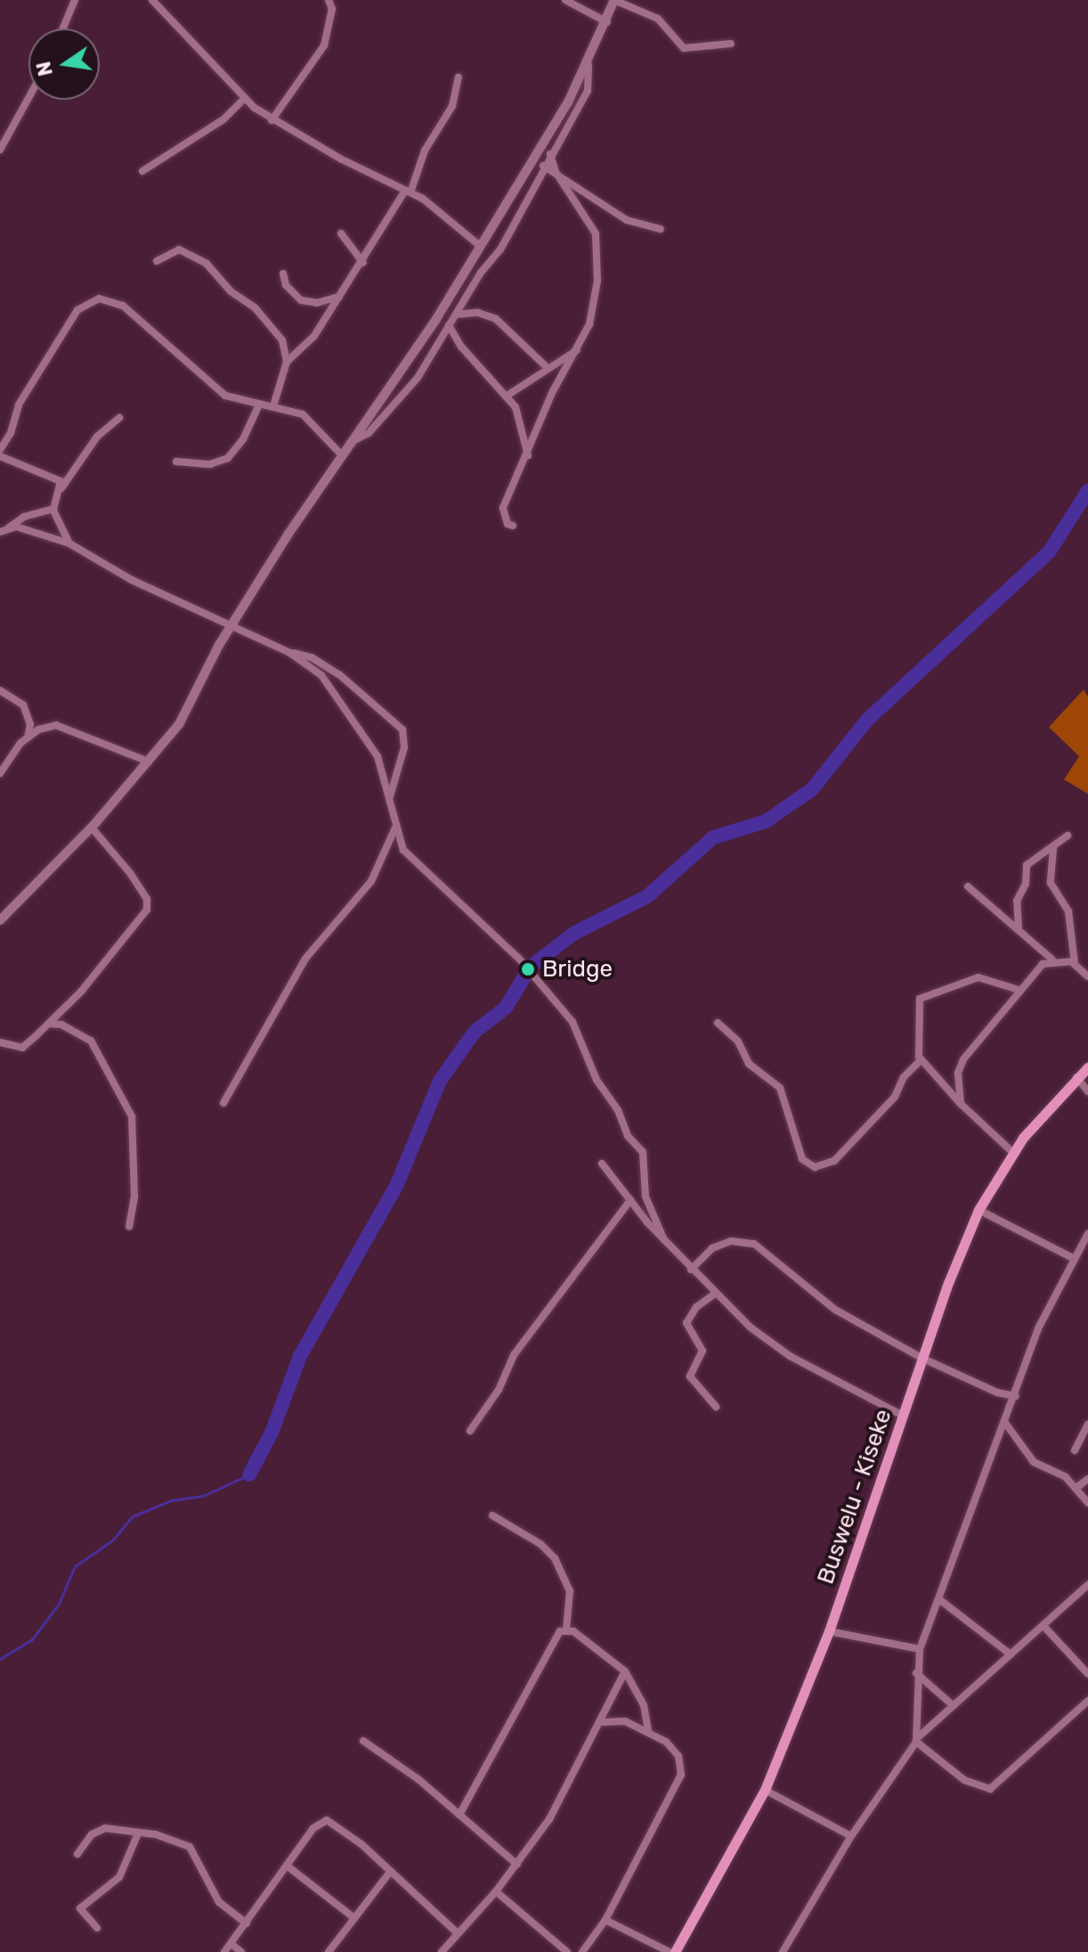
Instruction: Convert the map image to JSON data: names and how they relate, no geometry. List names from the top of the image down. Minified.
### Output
{"streets":{"main road":["Buswelu - Kiseke"]},"places":["Bridge"],"north":"left"}
